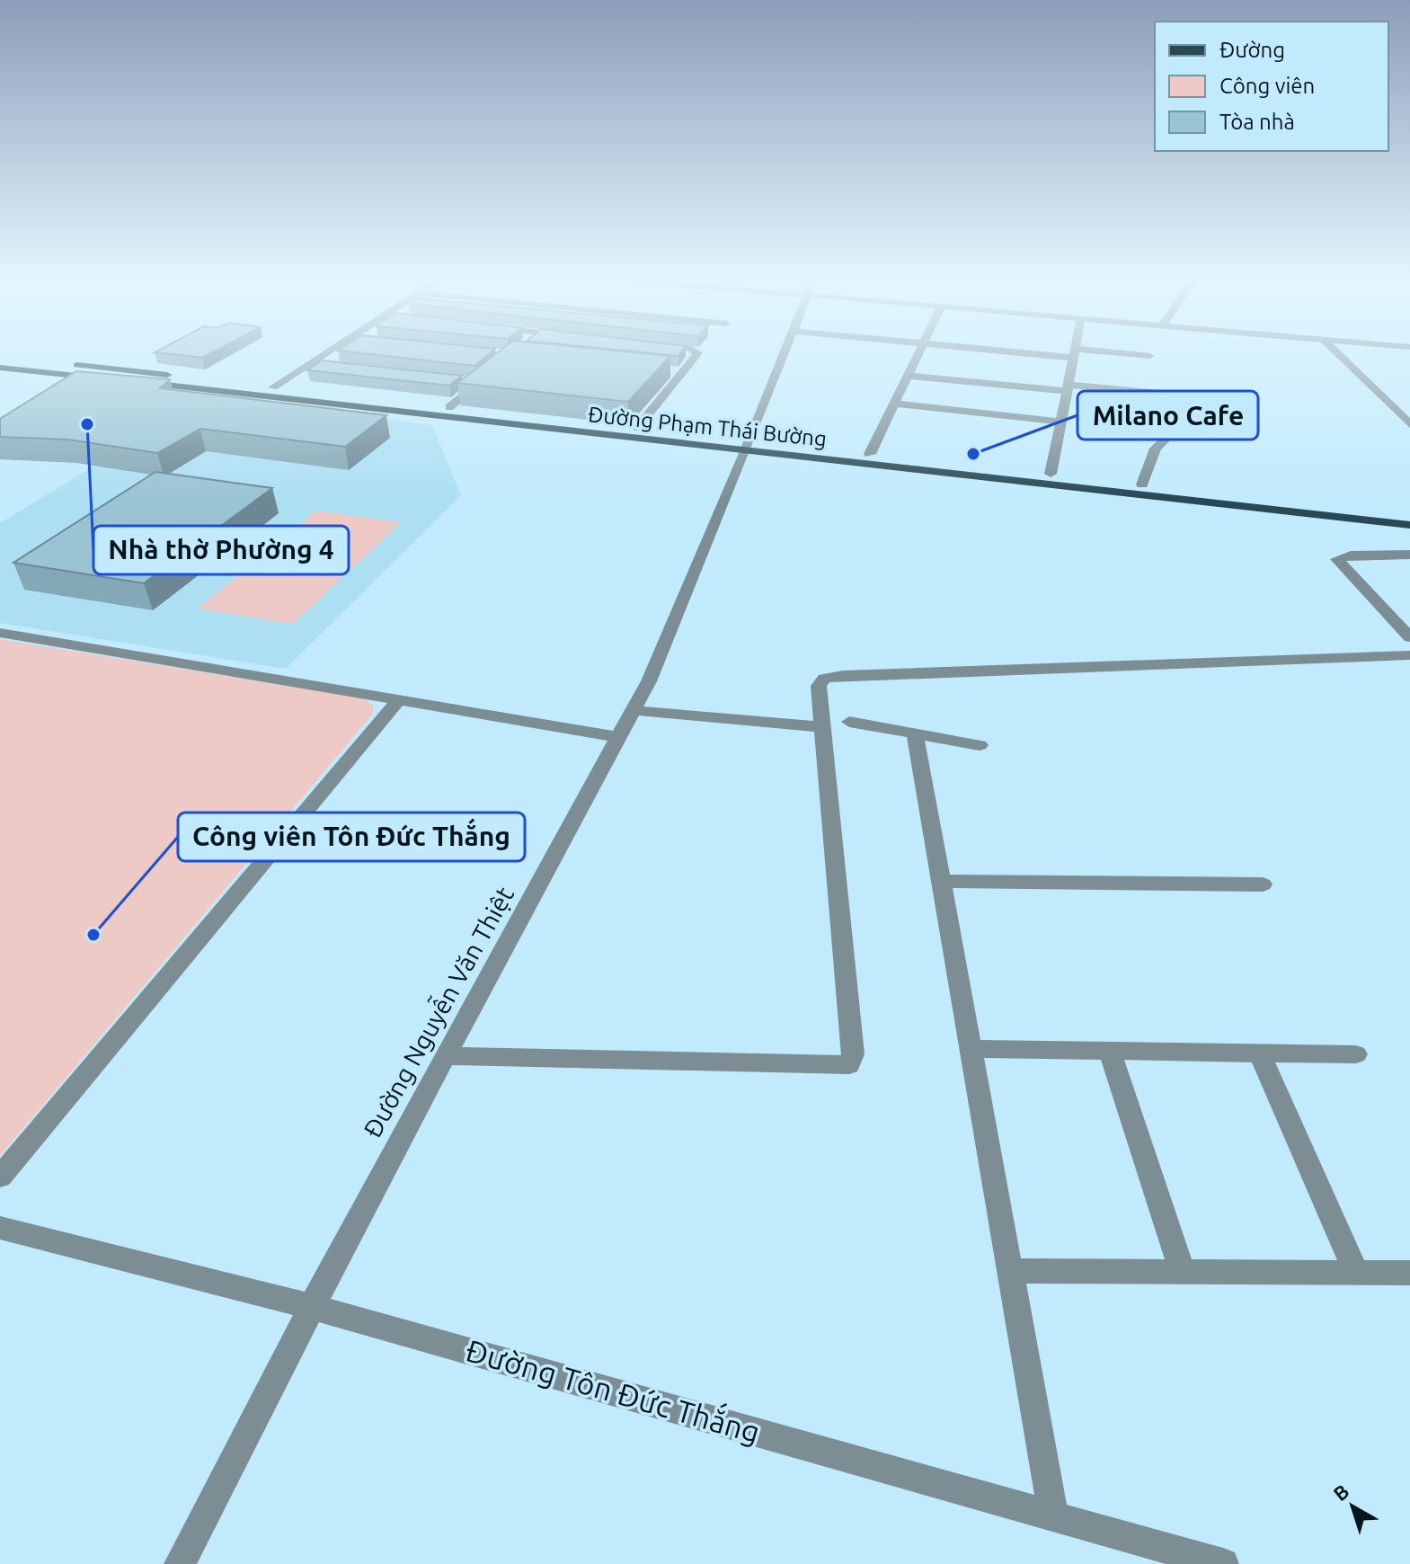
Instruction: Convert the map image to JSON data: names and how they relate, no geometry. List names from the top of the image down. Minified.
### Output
{"streets":{"main road":["Đường Phạm Thái Bường"],"street":["Đường Nguyễn Văn Thiệt","Đường Tôn Đức Thắng"]},"crossings":[["Đường Phạm Thái Bường","Đường Nguyễn Văn Thiệt"],["Đường Nguyễn Văn Thiệt","Đường Tôn Đức Thắng"]],"places":["Nhà thờ Phường 4","Milano Cafe","Công viên Tôn Đức Thắng"],"legend":["Đường","Công viên","Tòa nhà"],"north":"top left"}
